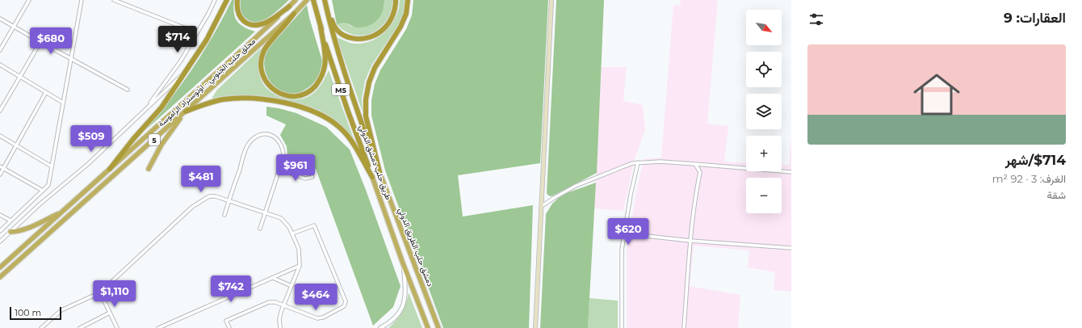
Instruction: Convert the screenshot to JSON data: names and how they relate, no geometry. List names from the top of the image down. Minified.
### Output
{"streets":{"highway":["محلق حلب الجنوبي - اوتوستراد الراموسة","M5","5","طريق حلب دمشق الدولي","دمشق حلب الطريق الدولي"]},"crossings":[["طريق حلب دمشق الدولي","دمشق حلب الطريق الدولي"]],"scale_bar":"100 m","north":"bottom right","page":{"heading":"العقارات: 9","map_buttons":["+","−"],"price":["$714","$680","$509","$961","$481","$620","$742","$1,110","$464"],"list":[{"name":"$714/شهر","note":"الغرف: 3 · 92 m² · شقة"}],"scale":"100 m"}}
